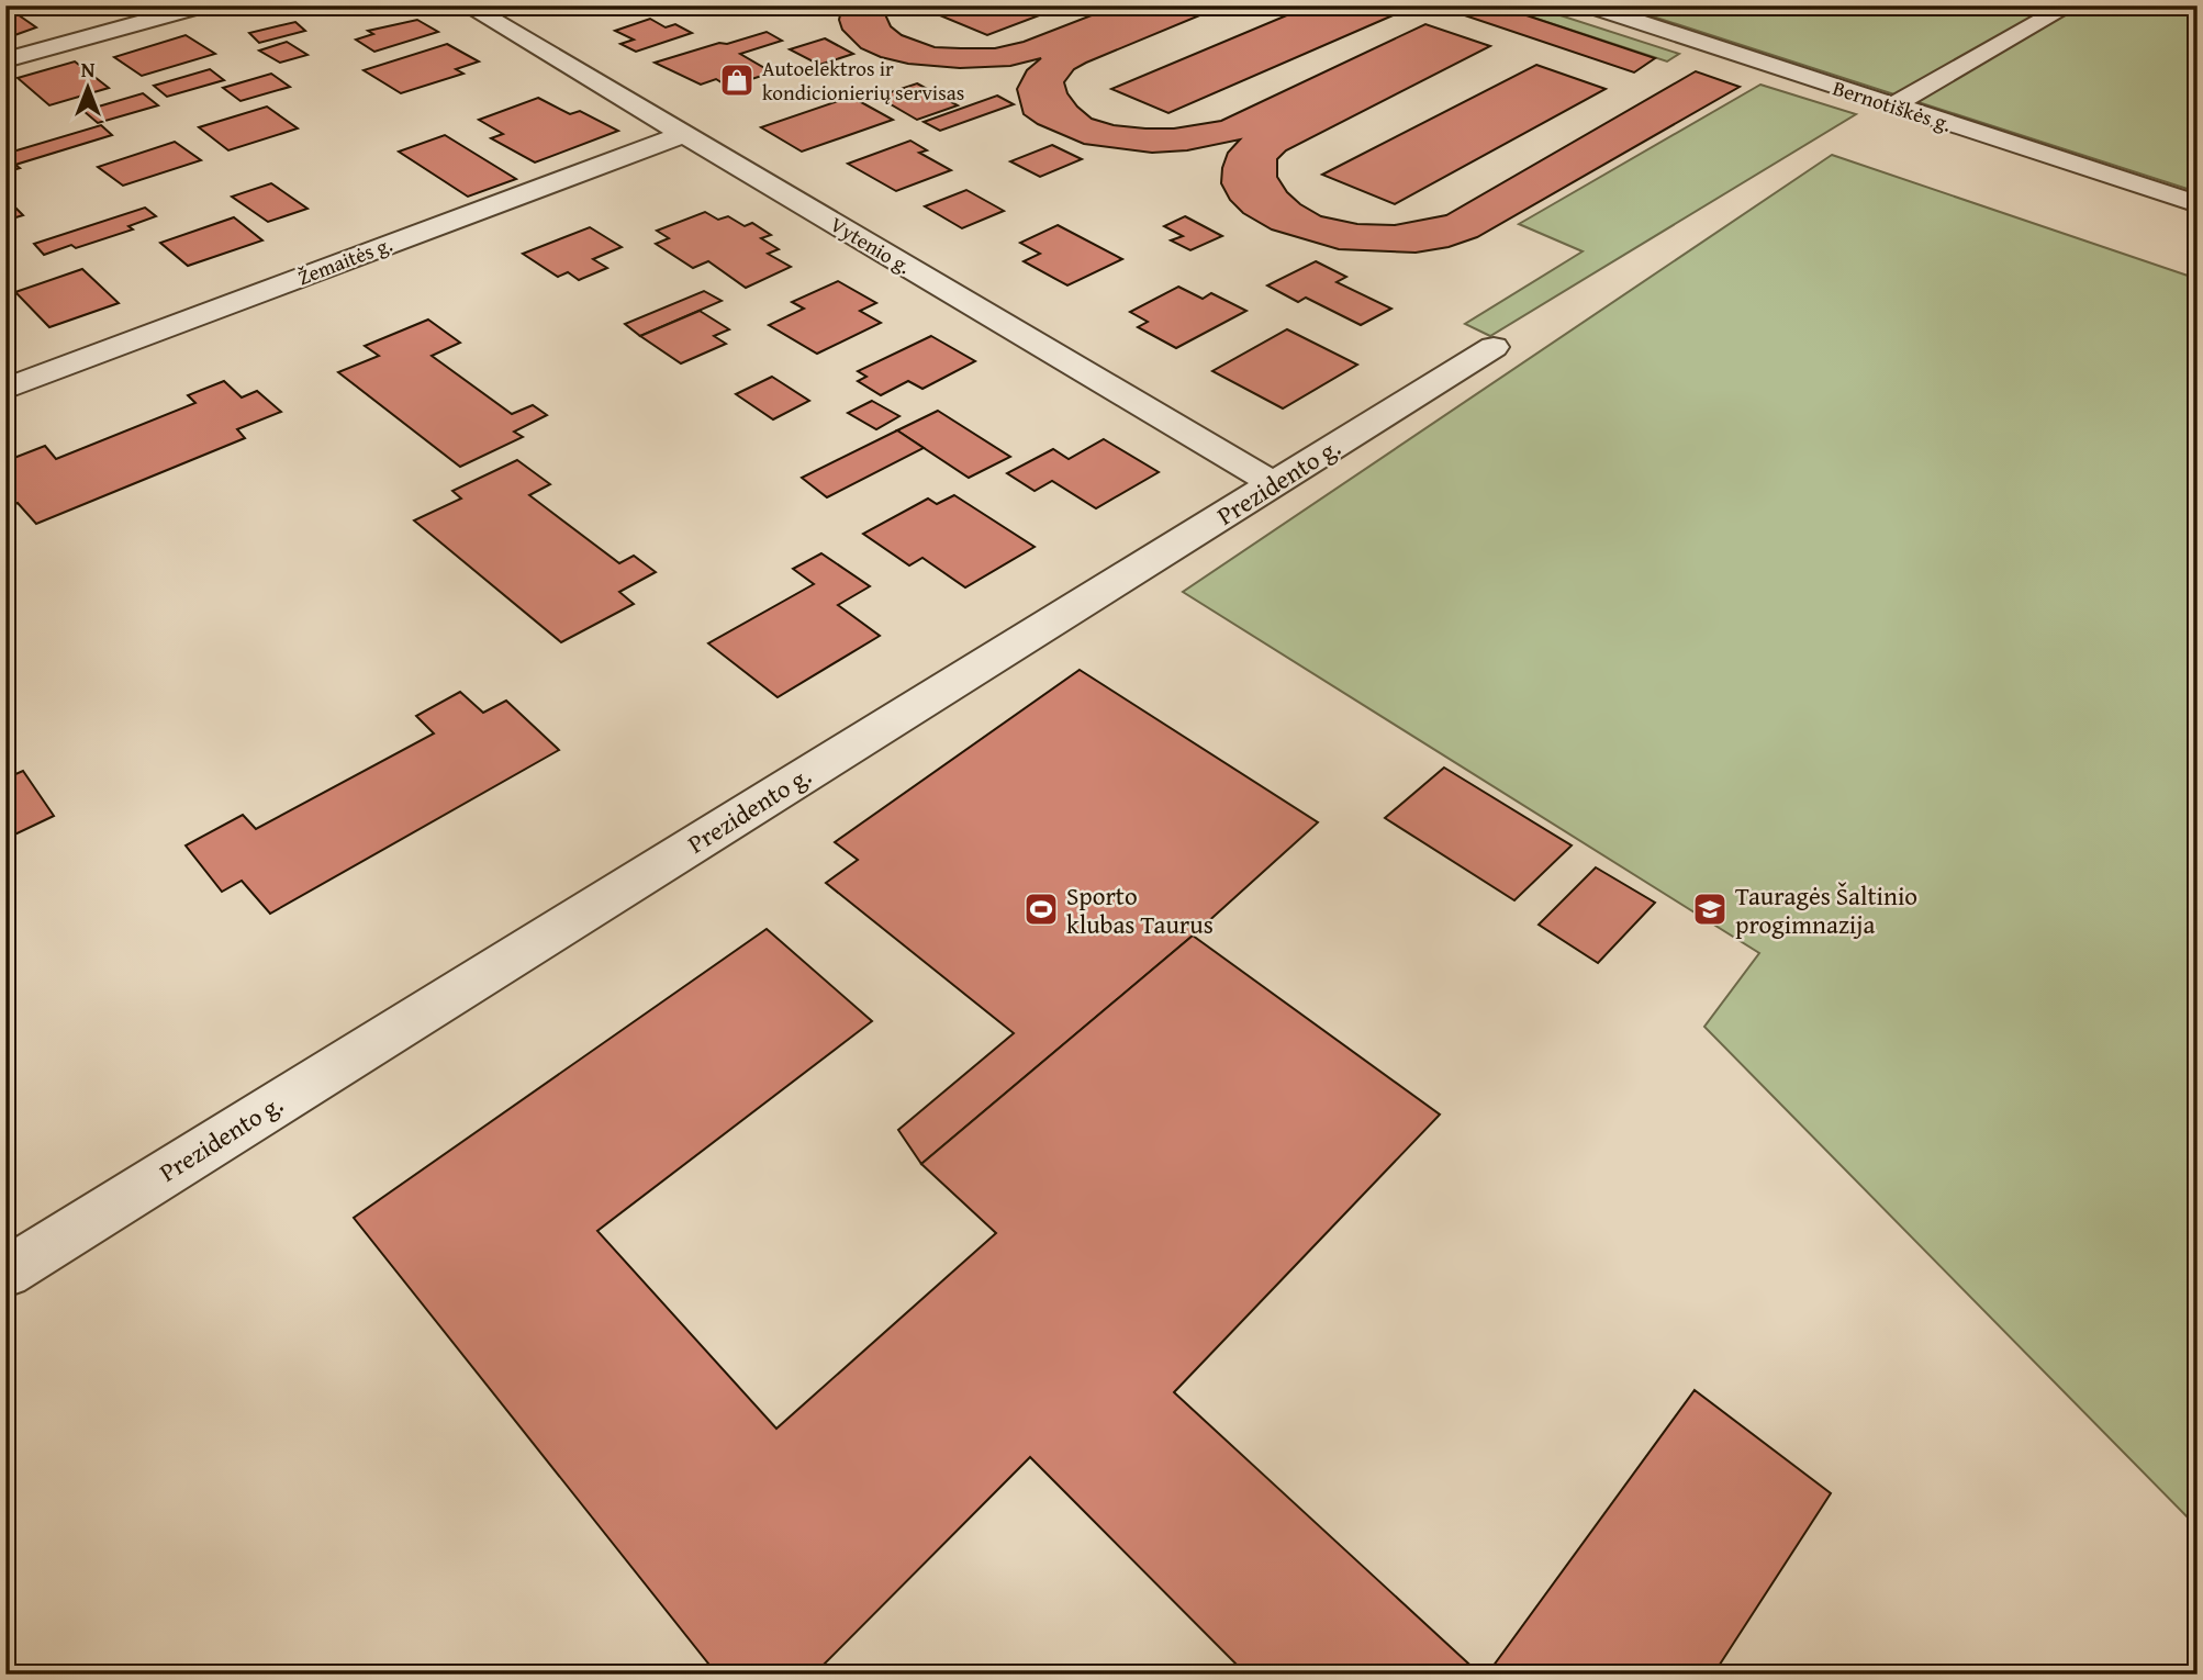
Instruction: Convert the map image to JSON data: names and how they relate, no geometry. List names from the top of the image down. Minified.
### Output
{"streets":{"street":["Bernotiškės g.","Vytenio g.","Žemaitės g.","Prezidento g."]},"crossings":[["Vytenio g.","Žemaitės g."],["Vytenio g.","Prezidento g."]],"places":{"shop":["Autoelektros ir kondicionierių servisas"],"sports":["Sporto klubas Taurus"],"school or university":["Tauragės Šaltinio progimnazija"]},"north":"top"}
